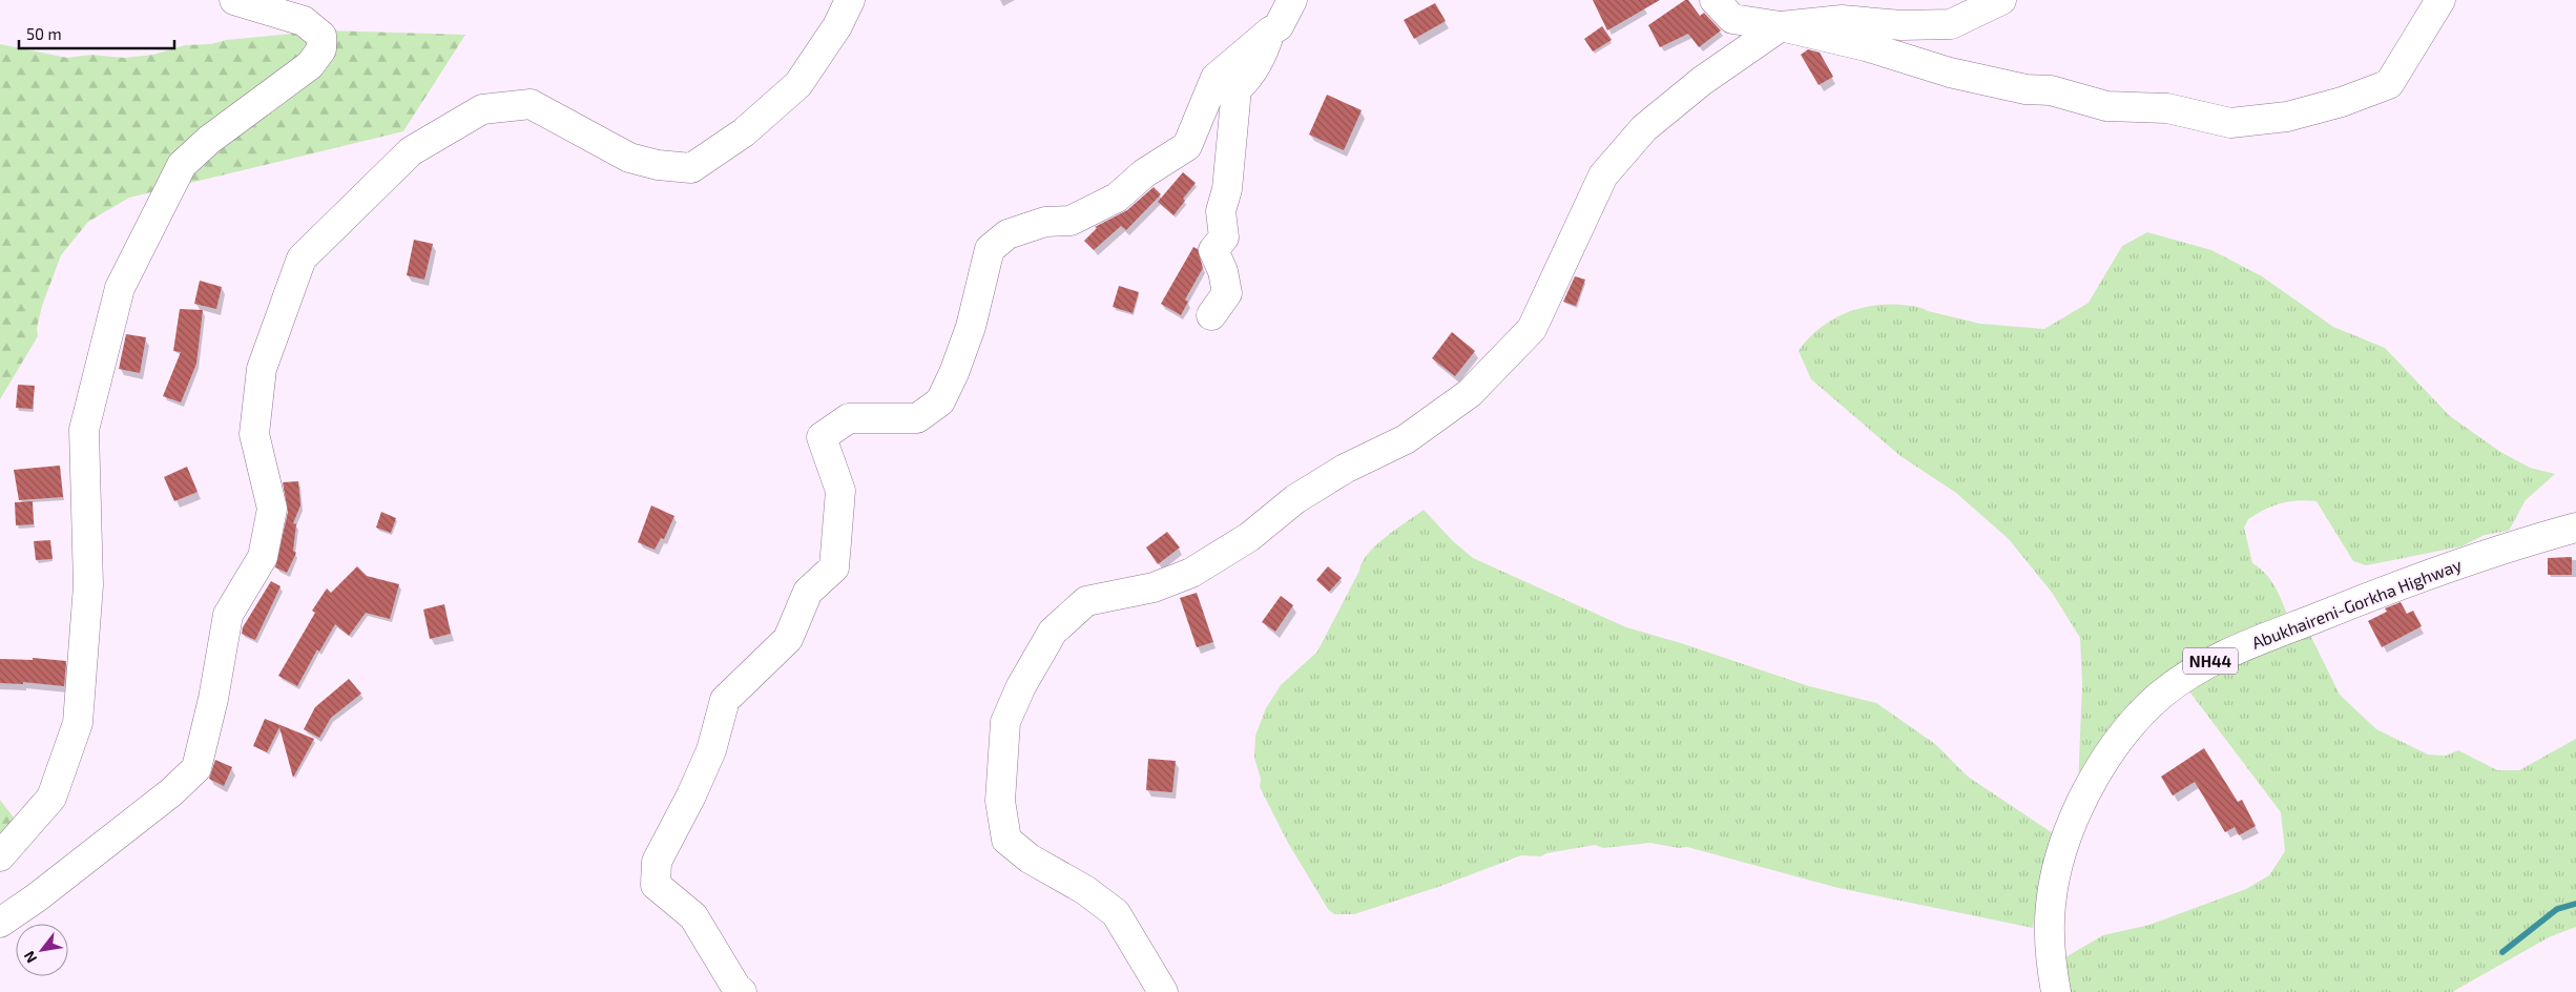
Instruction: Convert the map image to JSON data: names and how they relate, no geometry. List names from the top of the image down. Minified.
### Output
{"streets":{"street":["Abukhaireni-Gorkha Highway","NH44"]},"scale_bar":"50 m","north":"bottom left"}
